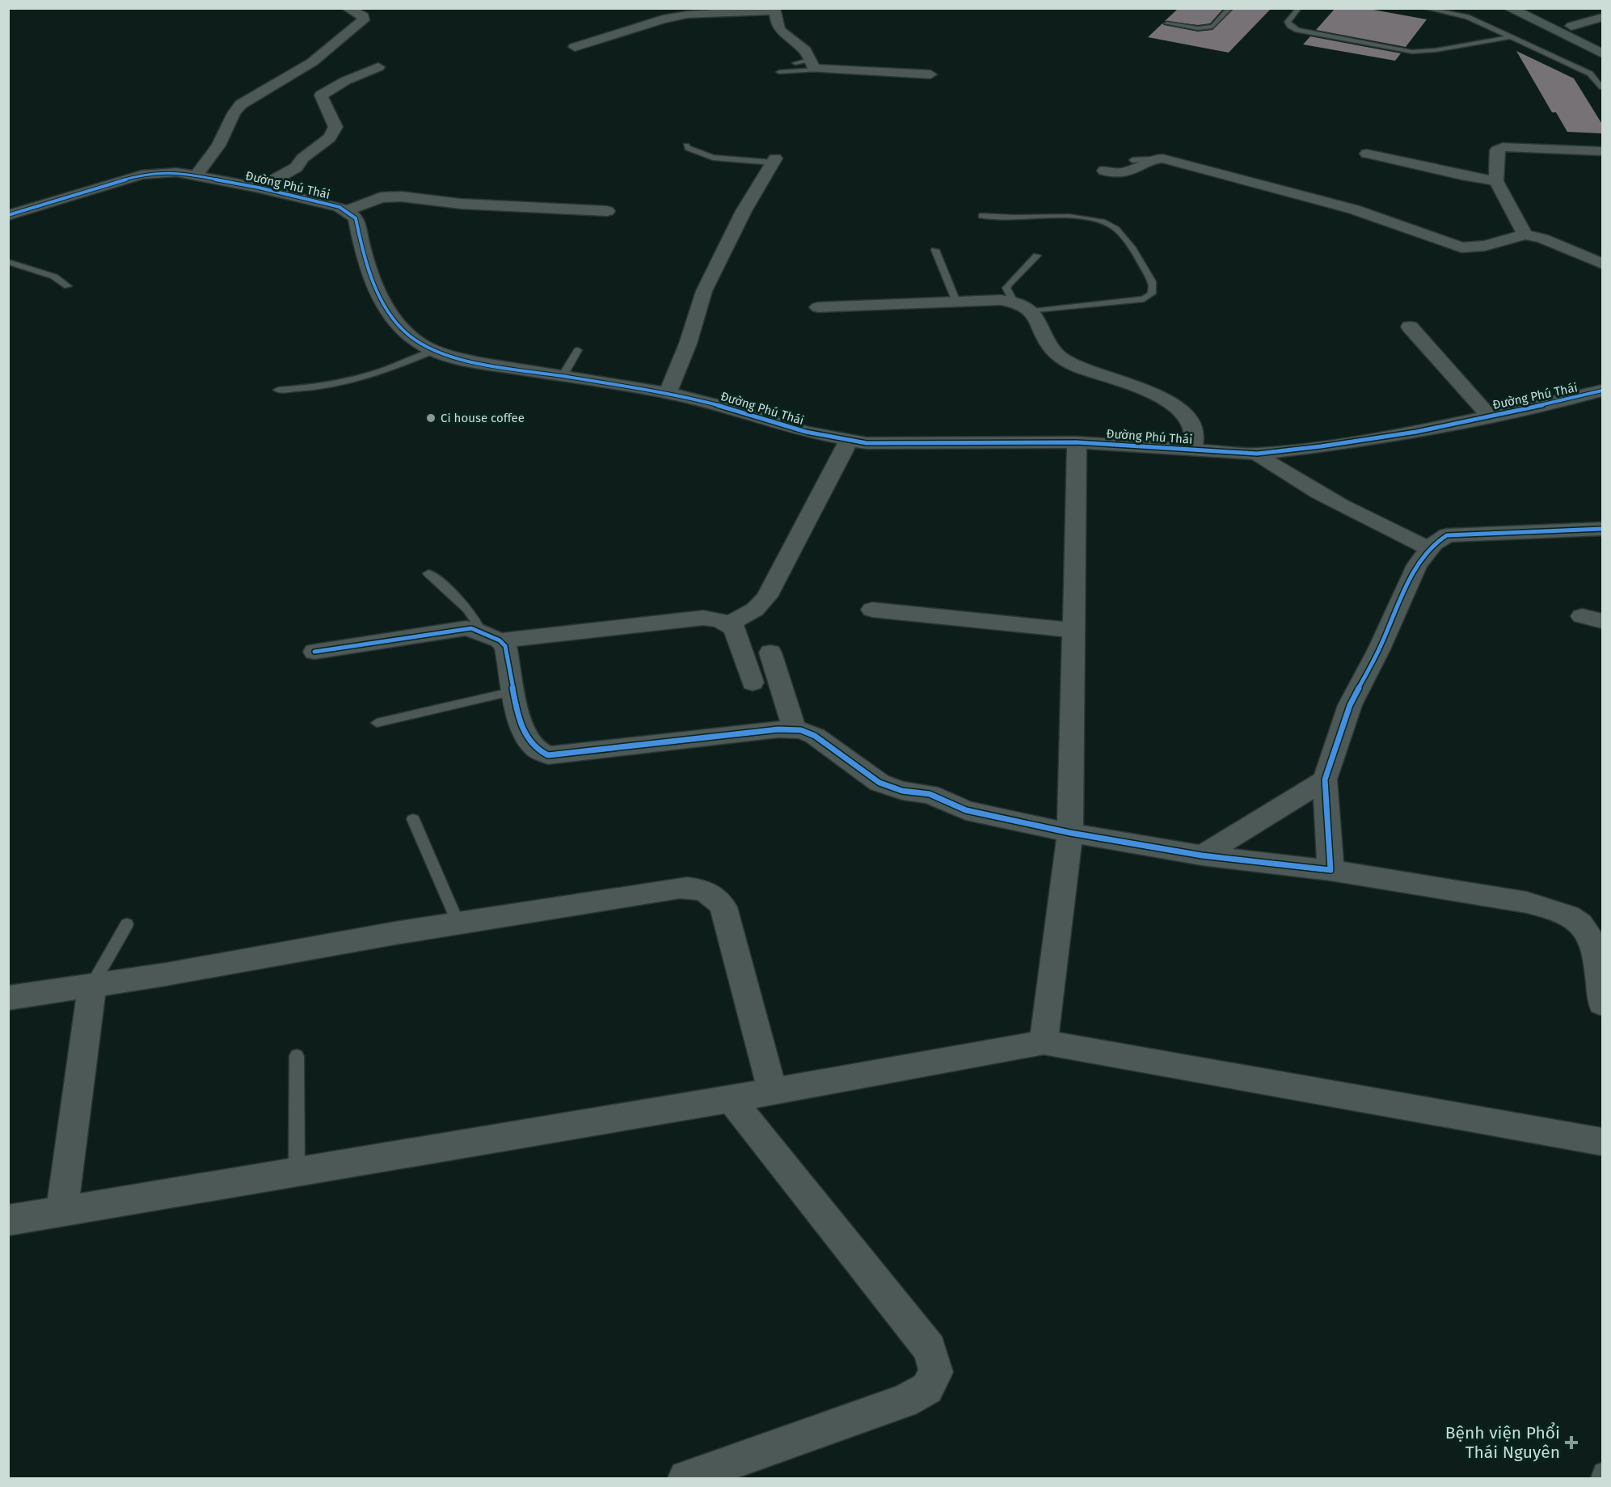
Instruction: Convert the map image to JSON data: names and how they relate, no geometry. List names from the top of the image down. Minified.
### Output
{"streets":{"street":["Đường Phú Thái"]},"places":{"other":["Ci house coffee"],"health":["Bệnh viện Phổi Thái Nguyên"]}}
